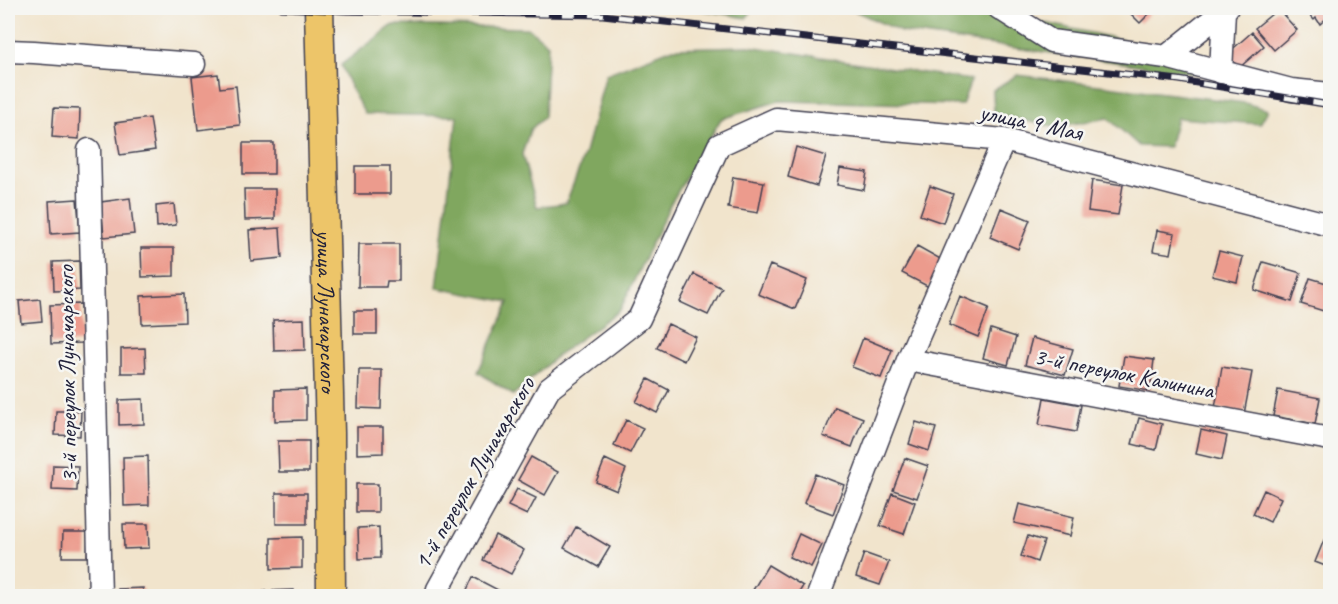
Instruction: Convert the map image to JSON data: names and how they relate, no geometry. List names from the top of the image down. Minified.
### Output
{"streets":{"main road":["улица Луначарского"],"street":["улица 9 Мая","3-й переулок Калинина","3-й переулок Луначарского","1-й переулок Луначарского"]},"crossings":[["улица 9 Мая","1-й переулок Луначарского"]]}
